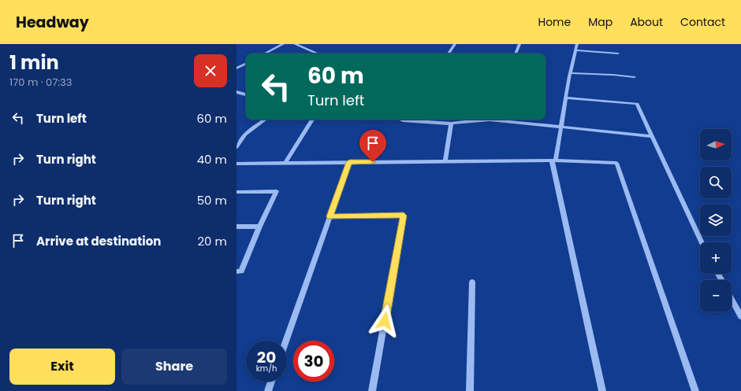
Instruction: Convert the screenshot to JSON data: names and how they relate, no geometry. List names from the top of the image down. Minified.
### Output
{"north":"right","page":{"header":"Headway","nav":["Home","Map","About","Contact"],"heading":["1 min","170 m · 07:33"],"turn":["60 m","Turn left"],"list":[{"name":"Turn left","value":"60 m"},{"name":"Turn right","value":"40 m"},{"name":"Turn right","value":"50 m"},{"name":"Arrive at destination","value":"20 m"}],"map_buttons":["+","−"],"speed":"20 km/h","limit":"30","buttons":["Exit","Share"]}}
